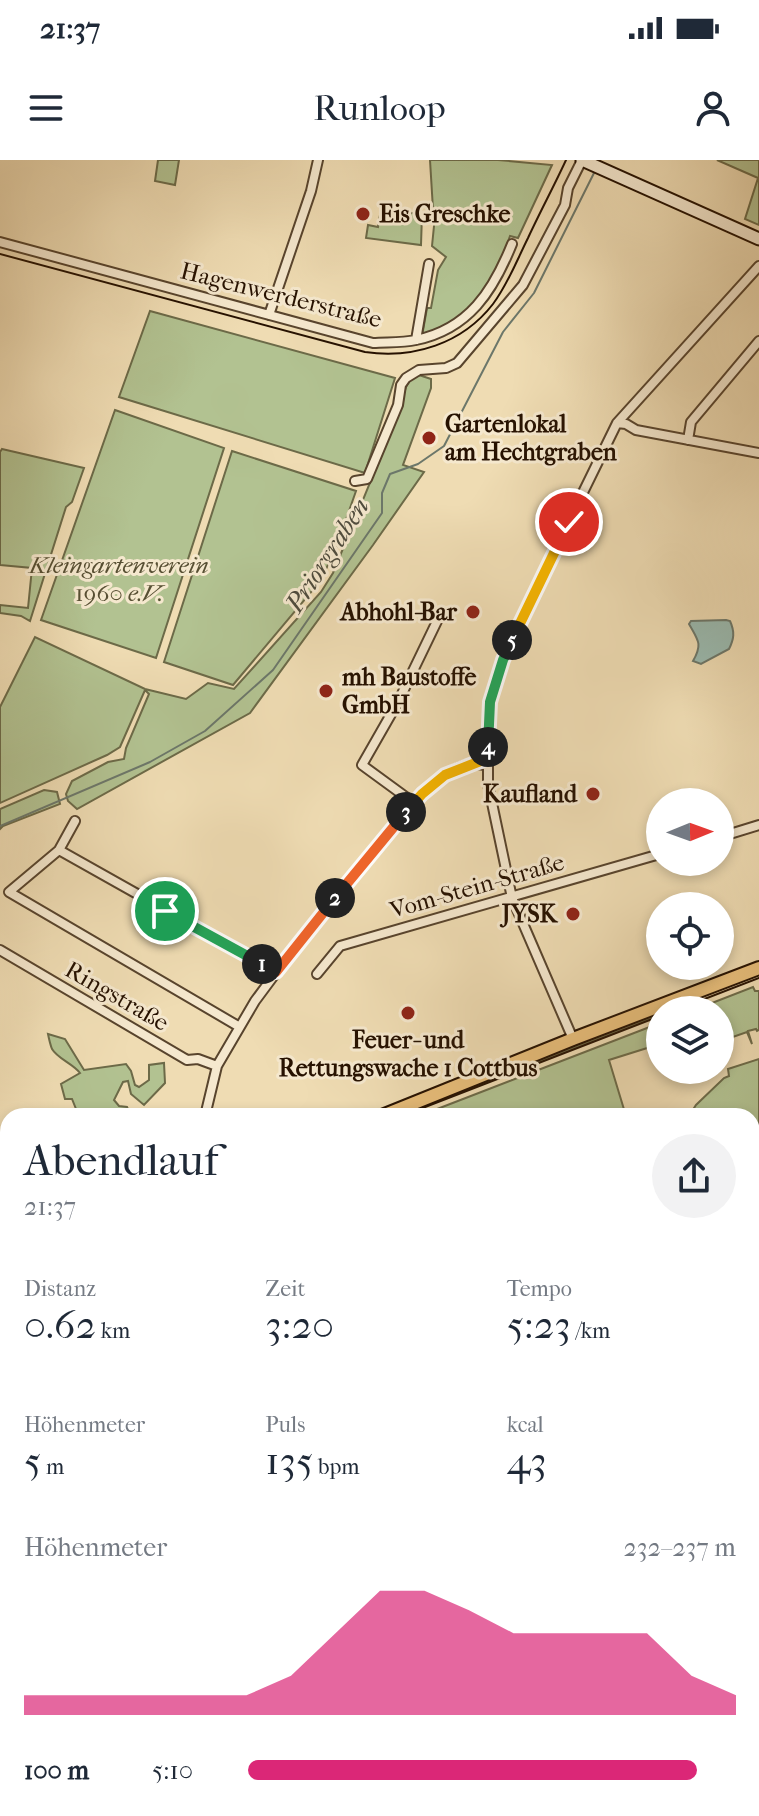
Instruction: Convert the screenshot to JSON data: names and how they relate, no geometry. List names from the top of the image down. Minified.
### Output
{"streets":{"street":["Hagenwerderstraße","Vom-Stein-Straße","Ringstraße"]},"water":["Priorgraben"],"parks":["Kleingartenverein 1960 e.V."],"places":["Eis Greschke","Gartenlokal am Hechtgraben","Abhohl-Bar","mh Baustoffe GmbH","Kaufland","JYSK","Feuer- und Rettungswache 1 Cottbus"],"north":"right","page":{"status":"21:37","header":"Runloop","pins":["5","4","3","2","1"],"heading":["Abendlauf","21:37"],"stats":[["Distanz","0.62 km"],["Zeit","3:20"],["Tempo","5:23 /km"],["Höhenmeter","5 m"],["Puls","135 bpm"],["kcal","43"]],"chart":["Höhenmeter","232–237 m"],"list":[{"name":"100 m","note":"5:10"}]}}
